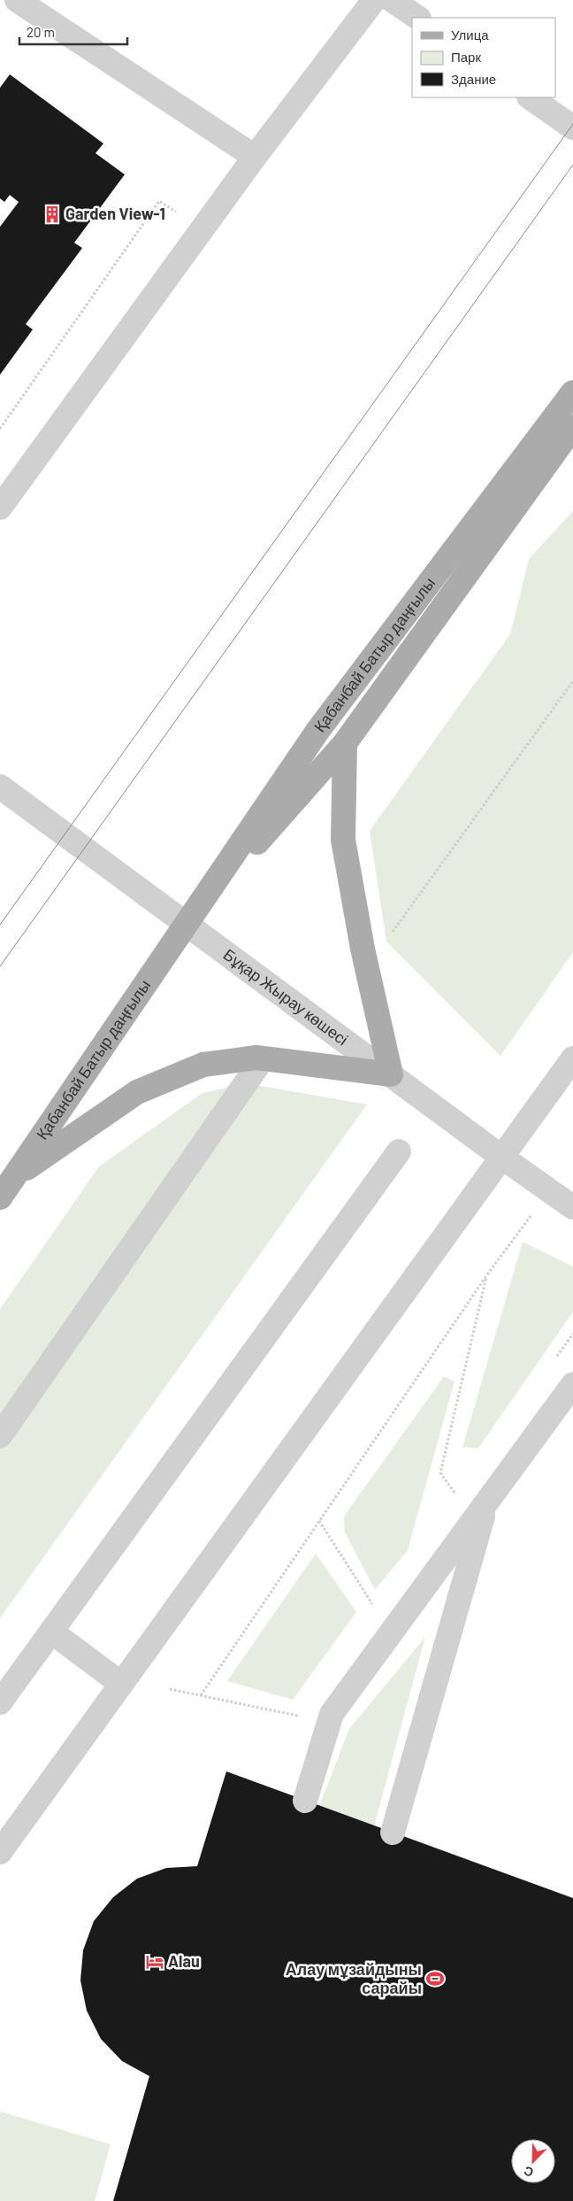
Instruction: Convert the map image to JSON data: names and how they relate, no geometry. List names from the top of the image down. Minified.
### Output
{"streets":{"main road":["Қабанбай Батыр даңғылы"],"street":["Бұқар Жырау көшесі"]},"crossings":[["Қабанбай Батыр даңғылы","Бұқар Жырау көшесі"]],"places":{"building":["Garden View-1"],"hotel":["Alau"],"sports":["Алау мұзайдыны сарайы"]},"legend":["Улица","Парк","Здание"],"scale_bar":"20 m","north":"bottom left"}
